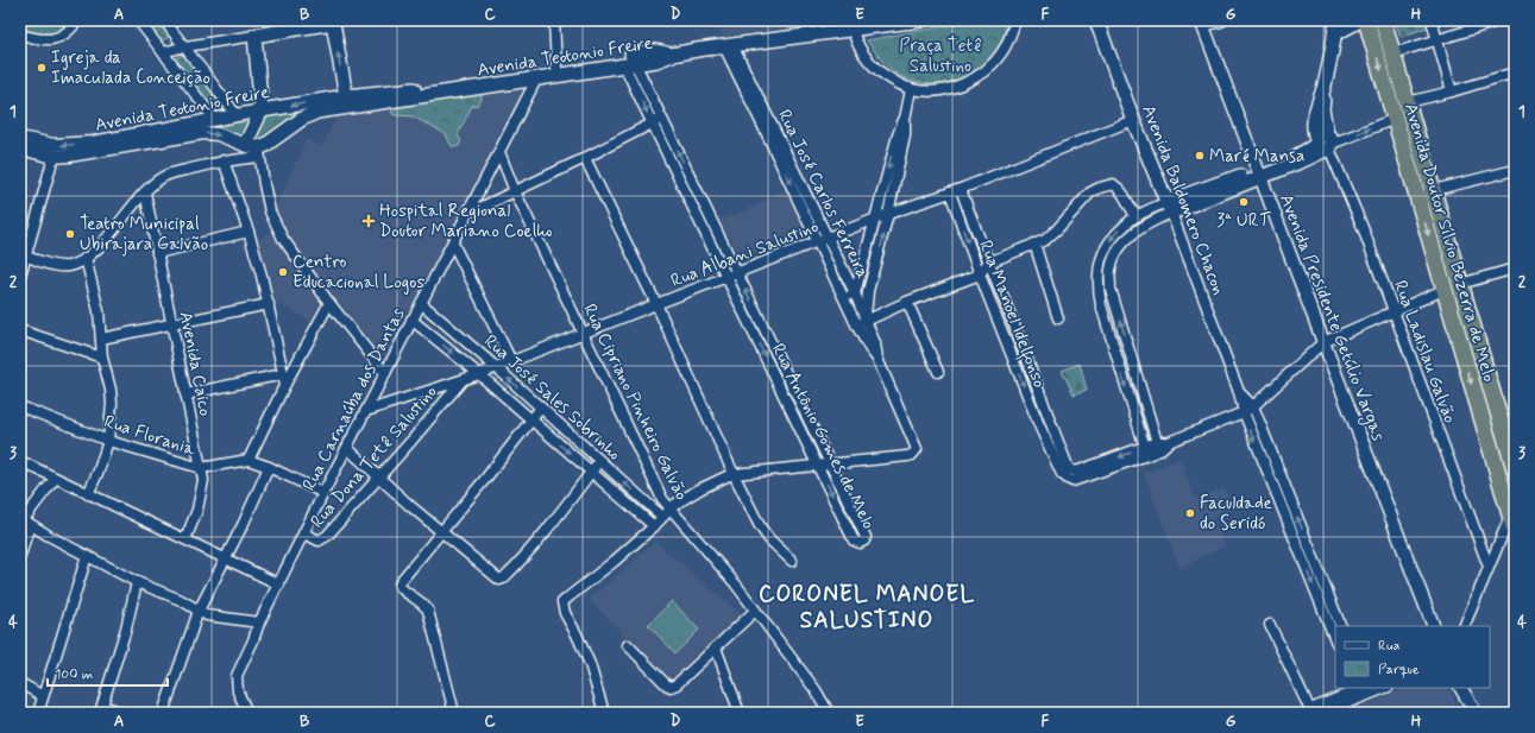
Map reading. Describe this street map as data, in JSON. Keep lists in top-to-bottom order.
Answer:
{
  "streets": {
    "highway": ["Avenida Doutor Sílvio Bezerra de Melo"],
    "main road": ["Avenida Teotonio Freire", "Avenida Baldomero Chacon"],
    "street": [
      "Rua José Carlos Ferreira",
      "Rua Albani Salustino",
      "Rua Manoel Idelfonso",
      "Avenida Presidente Getúlio Vargas",
      "Rua Ladislau Galvão",
      "Avenida Caico",
      "Rua José Sales Sobrinho",
      "Rua Carnaúba dos Dantas",
      "Rua Cipriano Pinheiro Galvão",
      "Rua Florania",
      "Rua Antônio Gomes de Melo",
      "Rua Dona Tetê Salustino"
    ]
  },
  "crossings": [
    ["Avenida Teotonio Freire", "Rua Carnaúba dos Dantas"],
    ["Avenida Teotonio Freire", "Rua Antônio Gomes de Melo"],
    ["Rua José Carlos Ferreira", "Rua Albani Salustino"],
    ["Rua José Carlos Ferreira", "Rua Antônio Gomes de Melo"],
    ["Avenida Baldomero Chacon", "Rua Albani Salustino"],
    ["Rua Albani Salustino", "Rua Manoel Idelfonso"],
    ["Rua Albani Salustino", "Rua José Sales Sobrinho"],
    ["Rua Albani Salustino", "Rua Carnaúba dos Dantas"],
    ["Rua Albani Salustino", "Rua Cipriano Pinheiro Galvão"],
    ["Rua Albani Salustino", "Rua Antônio Gomes de Melo"],
    ["Rua Albani Salustino", "Rua Dona Tetê Salustino"],
    ["Avenida Caico", "Rua Florania"],
    ["Rua José Sales Sobrinho", "Rua Carnaúba dos Dantas"],
    ["Rua Carnaúba dos Dantas", "Rua Cipriano Pinheiro Galvão"],
    ["Rua Carnaúba dos Dantas", "Rua Florania"],
    ["Rua Carnaúba dos Dantas", "Rua Dona Tetê Salustino"]
  ],
  "districts": ["CORONEL MANOEL SALUSTINO"],
  "parks": ["Praça Tetê Salustino"],
  "places": {
    "other": [
      "Igreja da Imaculada Conceição",
      "Maré Mansa",
      "3ª URT",
      "Teatro Municipal Ubirajara Galvão",
      "Centro Educacional Logos",
      "Faculdade do Seridó"
    ],
    "health": ["Hospital Regional Doutor Mariano Coelho"]
  },
  "legend": ["Rua", "Parque"],
  "scale_bar": "100 m",
  "grid": {
    "columns": [
      "A",
      "B",
      "C",
      "D",
      "E",
      "F",
      "G",
      "H"
    ],
    "rows": [
      "1",
      "2",
      "3",
      "4"
    ]
  }
}
